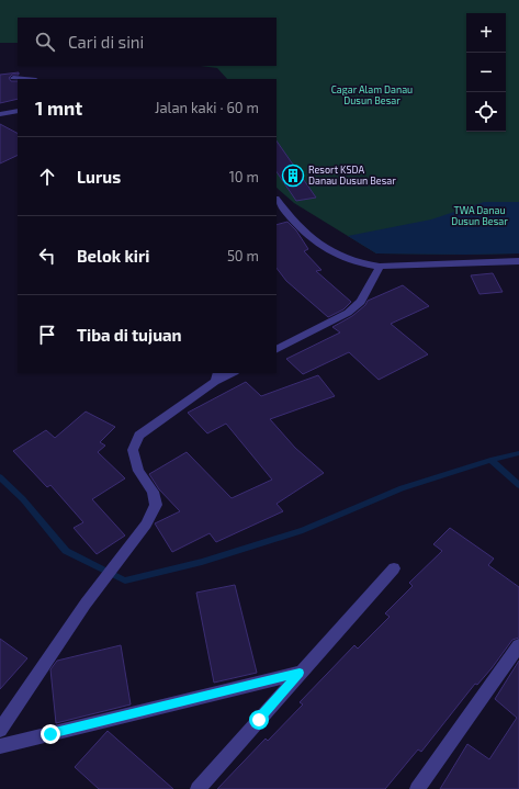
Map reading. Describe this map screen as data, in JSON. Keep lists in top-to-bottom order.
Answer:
{
  "parks": ["Cagar Alam Danau Dusun Besar", "TWA Danau Dusun Besar"],
  "places": {
    "building": ["Resort KSDA Danau Dusun Besar"]
  },
  "page": {
    "map_buttons": ["+", "−"],
    "search": "Cari di sini",
    "heading": ["1 mnt", "Jalan kaki · 60 m"],
    "list": [
      ["Lurus", "10 m"],
      ["Belok kiri", "50 m"],
      "Tiba di tujuan"
    ]
  }
}
